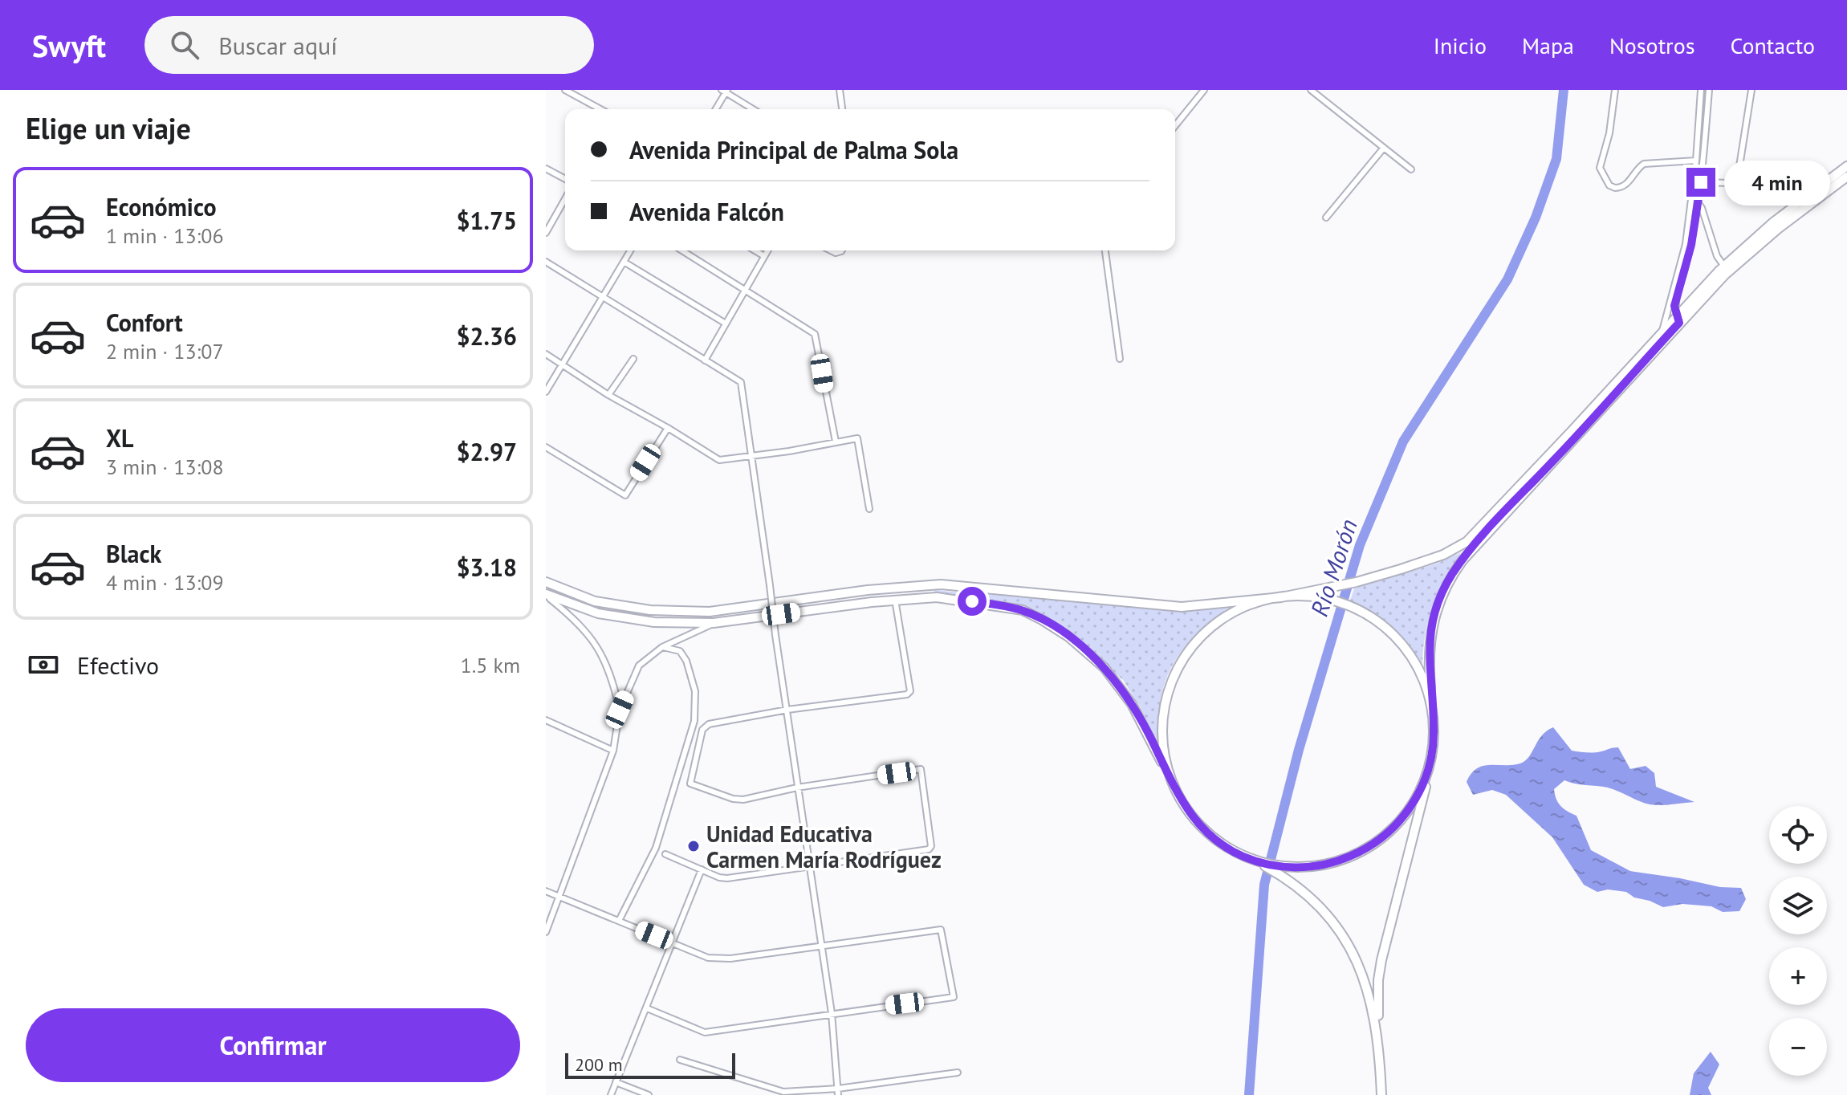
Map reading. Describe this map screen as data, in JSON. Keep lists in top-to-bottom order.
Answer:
{
  "water": ["Río Morón"],
  "places": ["Unidad Educativa Carmen María Rodríguez"],
  "scale_bar": "200 m",
  "page": {
    "header": "Swyft",
    "search": "Buscar aquí",
    "nav": [
      "Inicio",
      "Mapa",
      "Nosotros",
      "Contacto"
    ],
    "heading": "Elige un viaje",
    "banner": ["Avenida Principal de Palma Sola", "Avenida Falcón"],
    "bubble": "4 min",
    "list": [
      {
        "name": "Económico",
        "note": "1 min · 13:06",
        "value": "$1.75"
      },
      {
        "name": "Confort",
        "note": "2 min · 13:07",
        "value": "$2.36"
      },
      {
        "name": "XL",
        "note": "3 min · 13:08",
        "value": "$2.97"
      },
      {
        "name": "Black",
        "note": "4 min · 13:09",
        "value": "$3.18"
      }
    ],
    "pay": ["Efectivo", "1.5 km"],
    "map_buttons": ["+", "−"],
    "buttons": "Confirmar",
    "scale": "200 m"
  }
}
